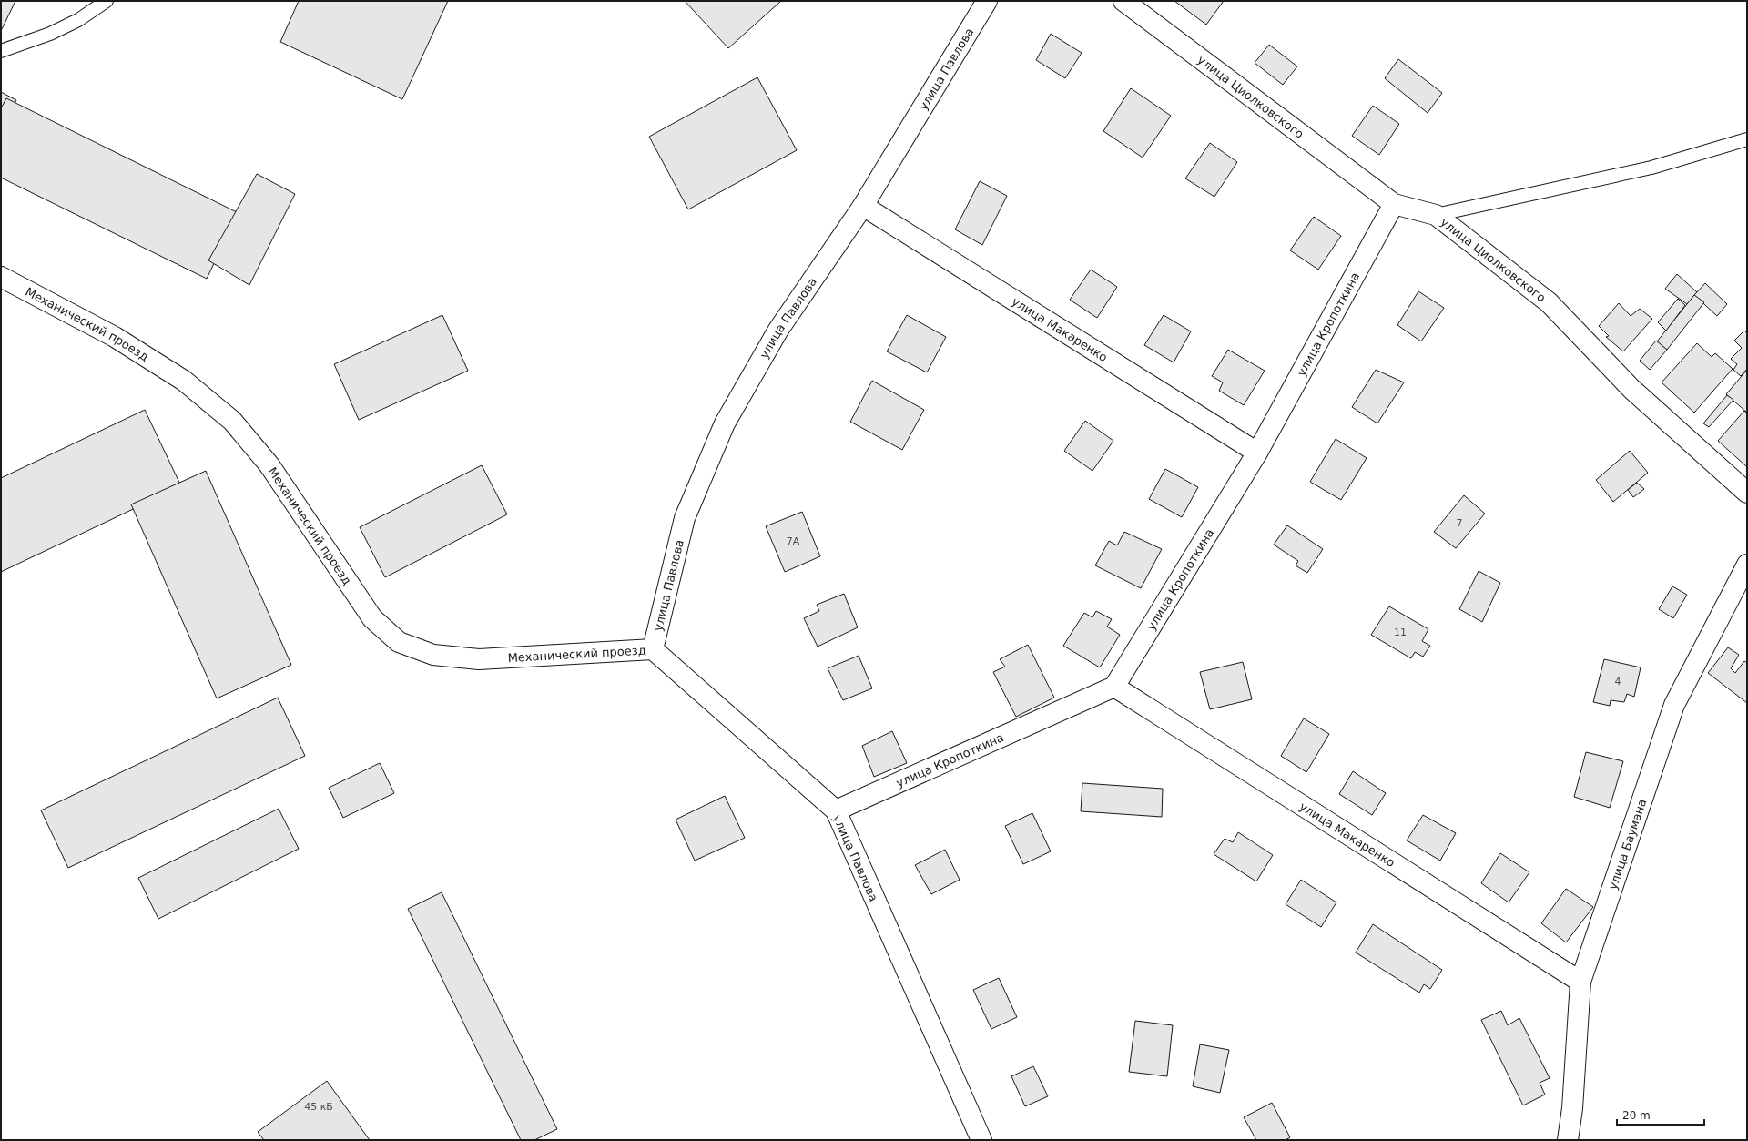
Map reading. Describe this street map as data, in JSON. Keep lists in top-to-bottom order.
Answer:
{
  "streets": {
    "street": [
      "улица Павлова",
      "улица Циолковского",
      "улица Кропоткина",
      "Механический проезд",
      "улица Макаренко",
      "улица Баумана"
    ]
  },
  "crossings": [
    ["улица Павлова", "улица Кропоткина"],
    ["улица Павлова", "Механический проезд"],
    ["улица Павлова", "улица Макаренко"],
    ["улица Циолковского", "улица Кропоткина"],
    ["улица Кропоткина", "улица Макаренко"],
    ["улица Макаренко", "улица Баумана"]
  ],
  "house_numbers": [
    "7",
    "7А",
    "11",
    "4",
    "45 кБ"
  ],
  "scale_bar": "20 m"
}
